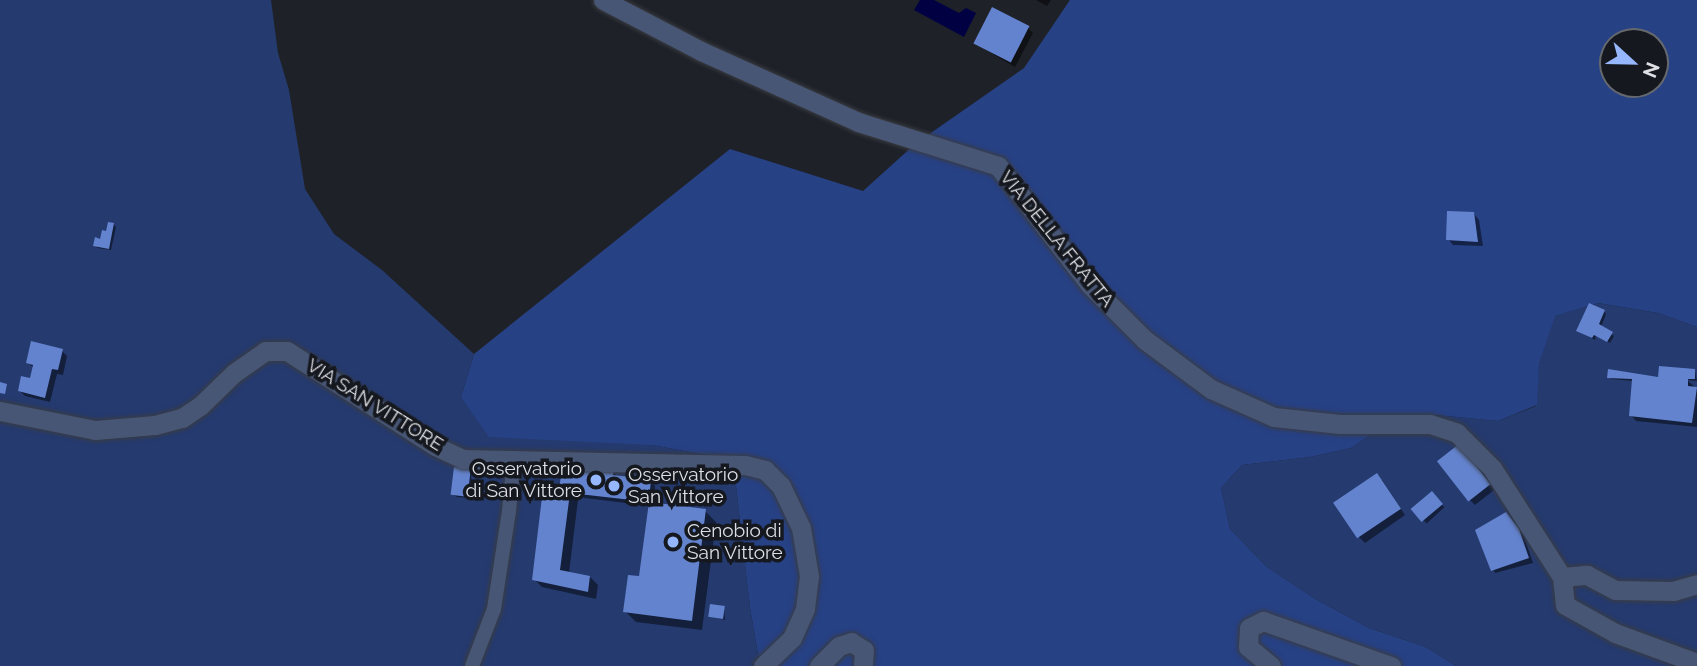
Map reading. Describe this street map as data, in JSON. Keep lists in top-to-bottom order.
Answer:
{
  "streets": {
    "street": ["VIA DELLA FRATTA", "VIA SAN VITTORE"]
  },
  "places": ["Osservatorio di San Vittore", "Osservatorio San Vittore", "Cenobio di San Vittore"],
  "north": "right"
}
